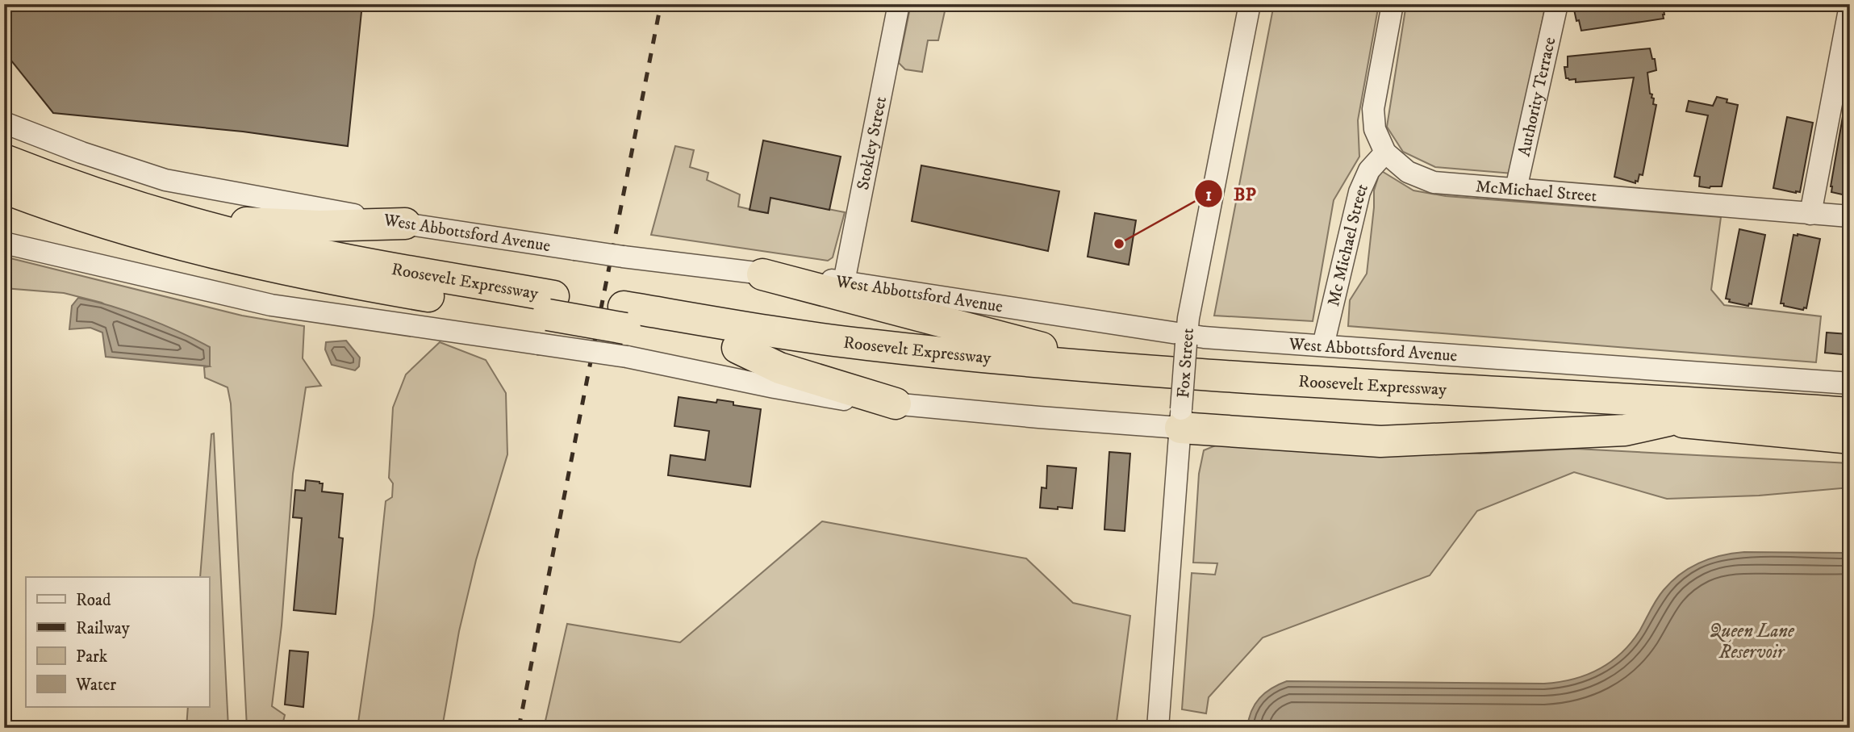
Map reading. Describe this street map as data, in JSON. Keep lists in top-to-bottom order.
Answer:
{
  "streets": {
    "highway": ["Roosevelt Expressway"],
    "street": [
      "Authority Terrace",
      "Stokley Street",
      "McMichael Street",
      "West Abbottsford Avenue",
      "Mc Michael Street",
      "Fox Street"
    ]
  },
  "crossings": [
    ["Authority Terrace", "McMichael Street"],
    ["Stokley Street", "West Abbottsford Avenue"],
    ["McMichael Street", "Mc Michael Street"],
    ["West Abbottsford Avenue", "Mc Michael Street"],
    ["West Abbottsford Avenue", "Fox Street"]
  ],
  "water": ["Queen Lane Reservoir"],
  "places": ["BP"],
  "legend": [
    "Road",
    "Railway",
    "Park",
    "Water"
  ]
}
